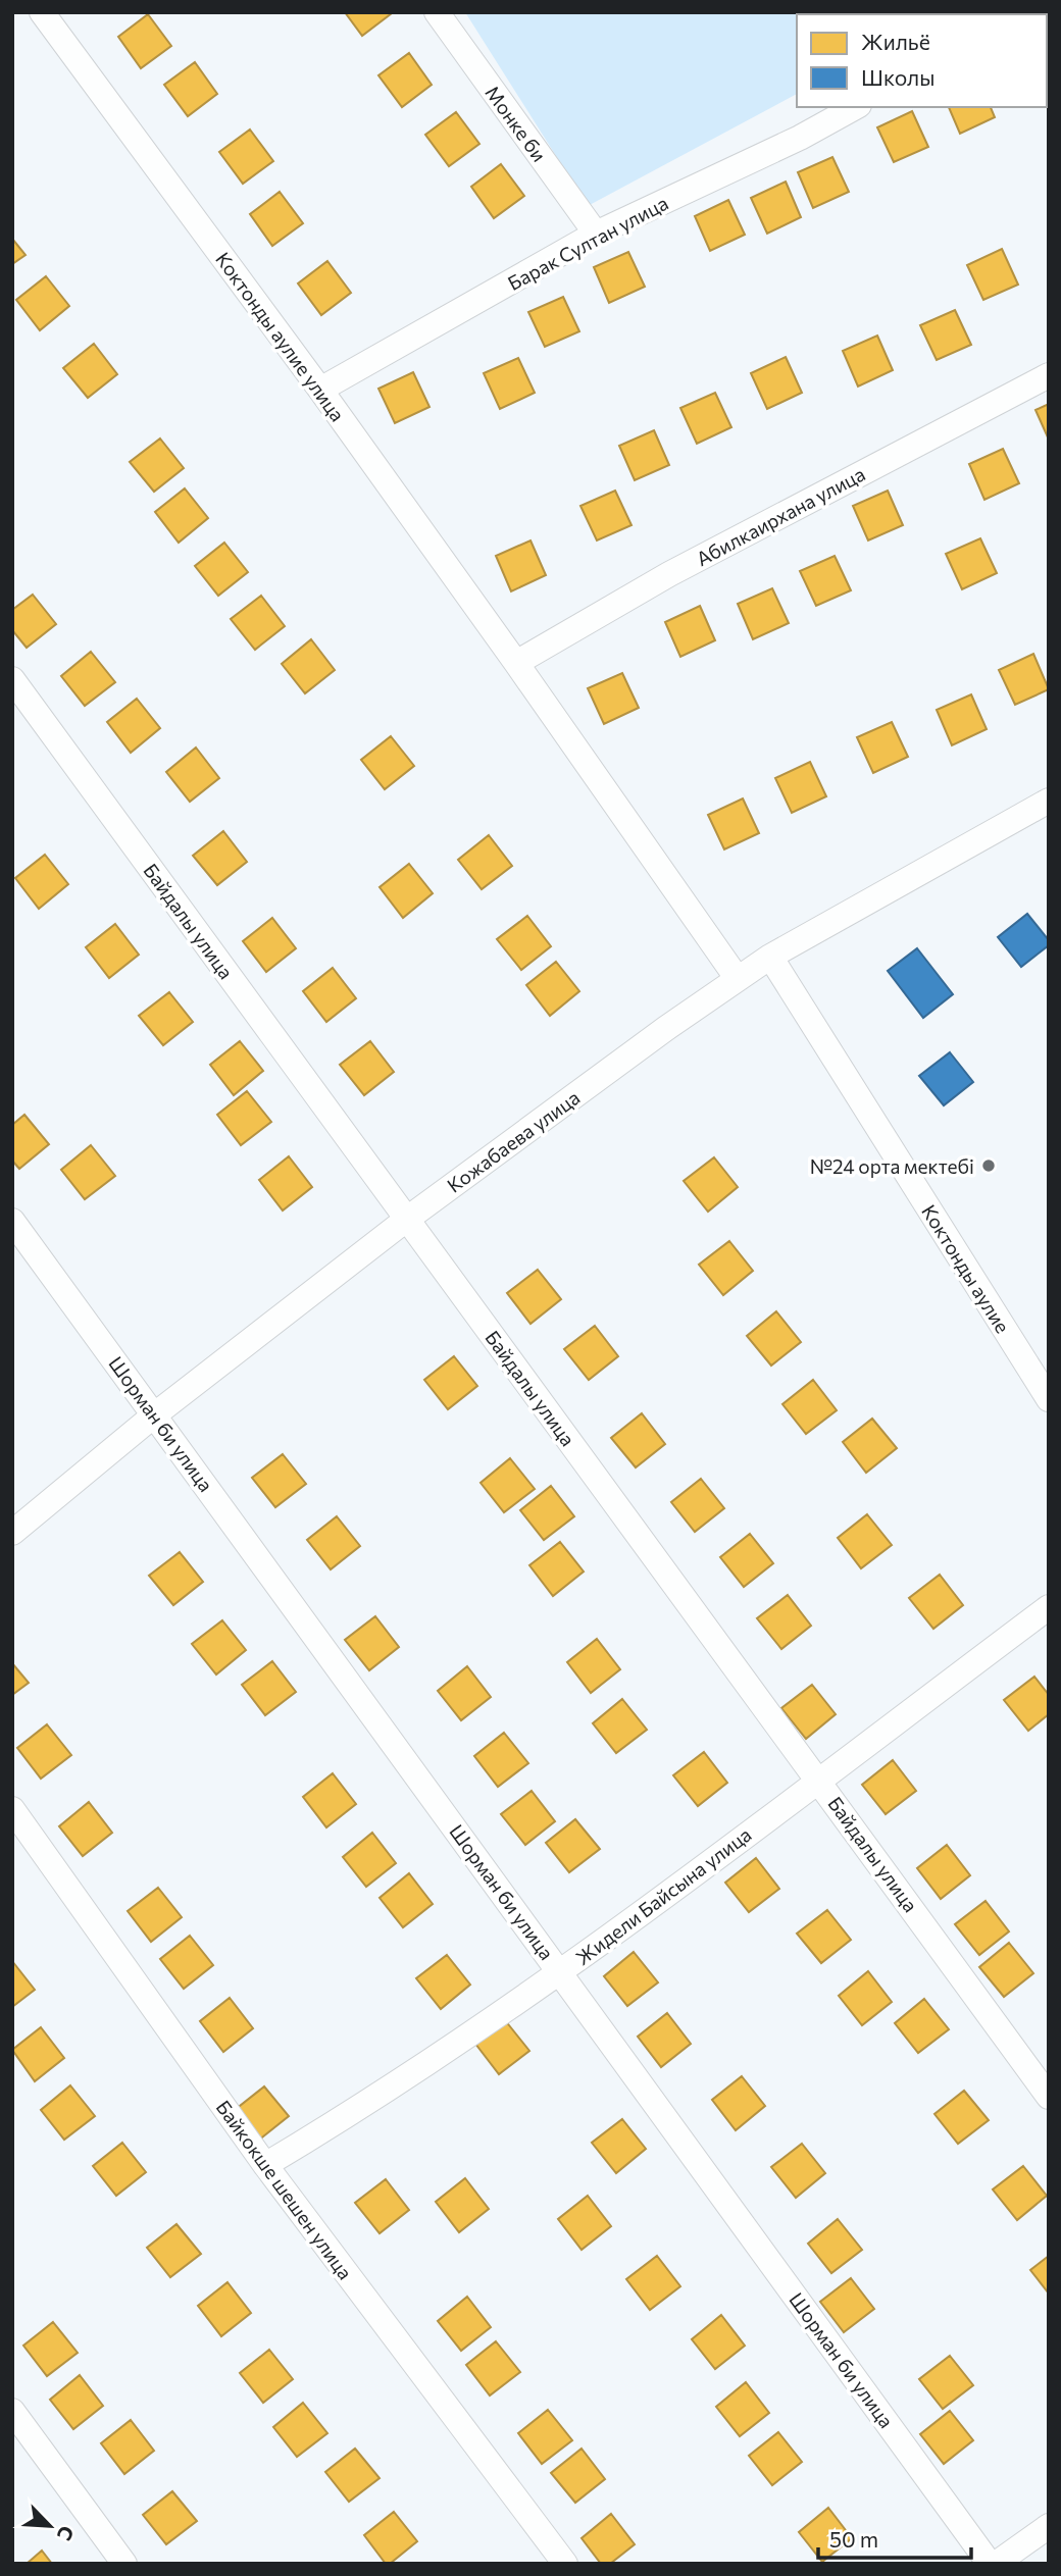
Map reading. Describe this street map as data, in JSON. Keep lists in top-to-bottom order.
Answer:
{
  "streets": {
    "street": [
      "Монке би",
      "Барак Султан улица",
      "Коктонды аулие улица",
      "Абилкаирхана улица",
      "Байдалы улица",
      "Кожабаева улица",
      "Коктонды аулие",
      "Шорман би улица",
      "Жидели Байсына улица",
      "Байкокше шешен улица"
    ]
  },
  "crossings": [
    ["Монке би", "Барак Султан улица"],
    ["Барак Султан улица", "Коктонды аулие улица"],
    ["Коктонды аулие улица", "Абилкаирхана улица"],
    ["Коктонды аулие улица", "Кожабаева улица"],
    ["Байдалы улица", "Кожабаева улица"],
    ["Байдалы улица", "Жидели Байсына улица"],
    ["Кожабаева улица", "Коктонды аулие"],
    ["Кожабаева улица", "Шорман би улица"],
    ["Шорман би улица", "Жидели Байсына улица"],
    ["Жидели Байсына улица", "Байкокше шешен улица"]
  ],
  "places": ["№24 орта мектебі"],
  "legend": ["Жильё", "Школы"],
  "scale_bar": "50 m",
  "north": "bottom right"
}
